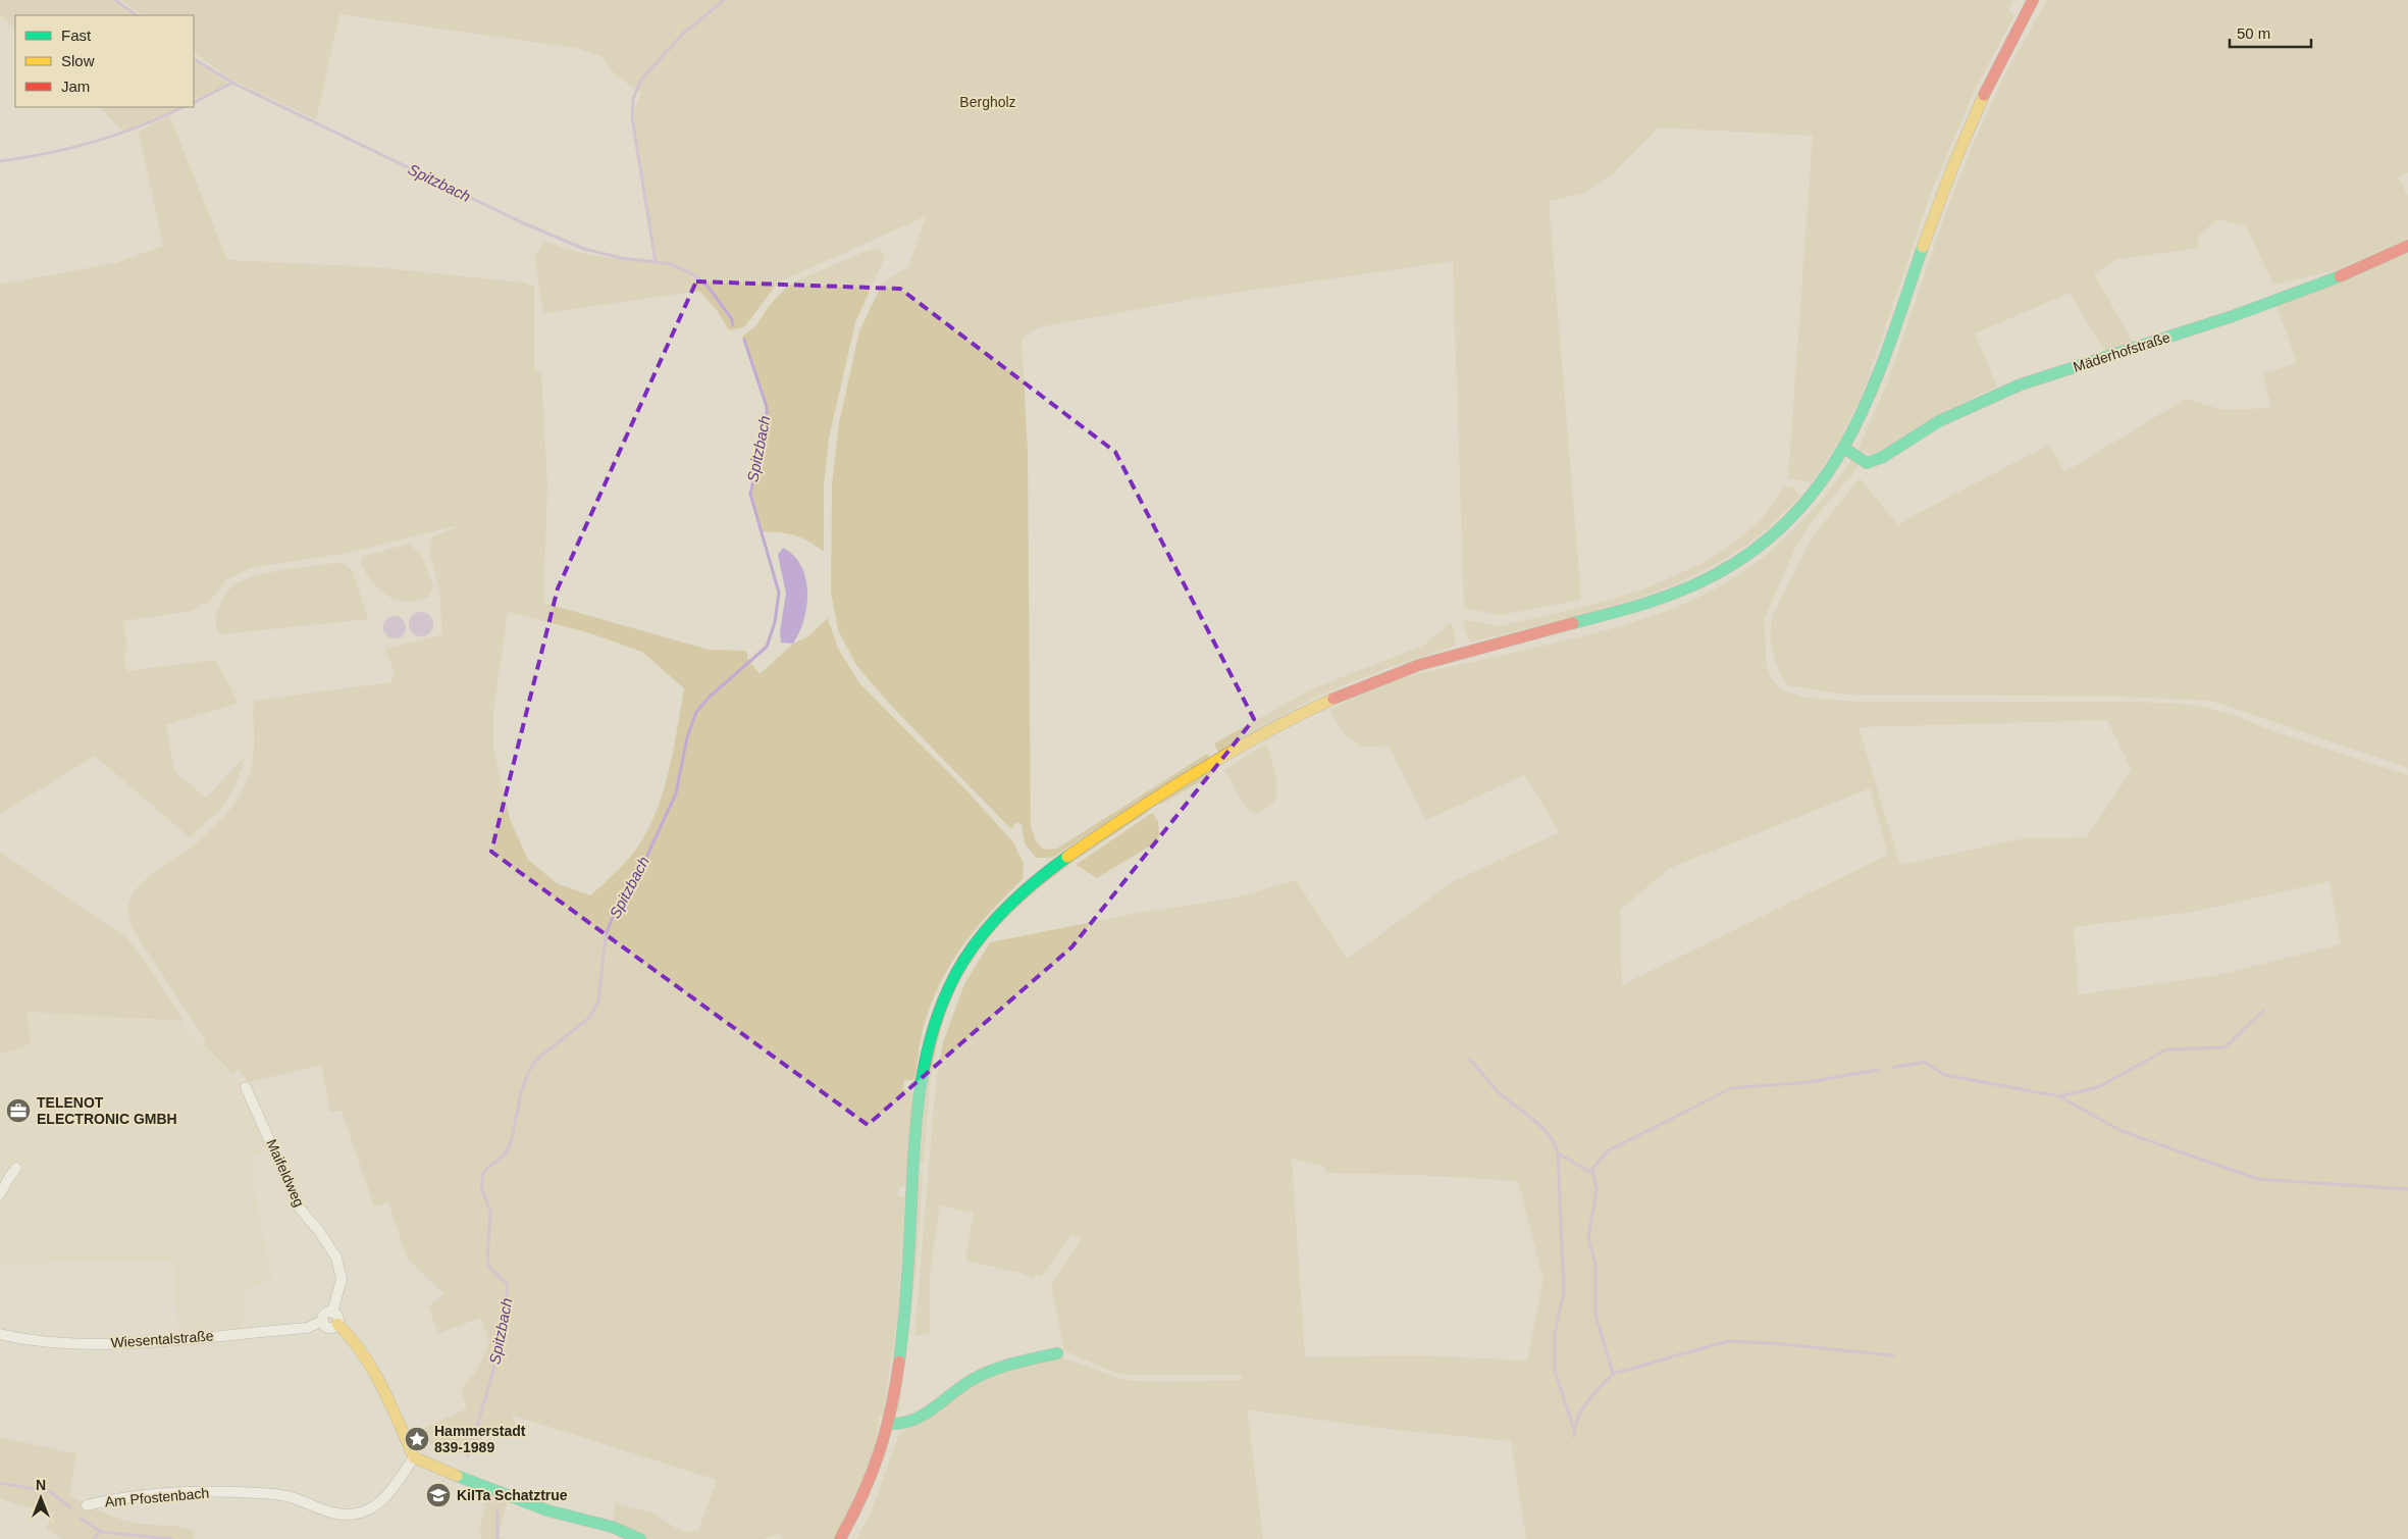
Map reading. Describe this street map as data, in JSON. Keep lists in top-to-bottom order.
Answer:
{
  "streets": {
    "street": [
      "Mäderhofstraße",
      "Maifeldweg",
      "Wiesentalstraße",
      "Am Pfostenbach"
    ]
  },
  "crossings": [
    ["Maifeldweg", "Wiesentalstraße"]
  ],
  "water": ["Spitzbach"],
  "parks": ["Bergholz"],
  "places": {
    "office": ["TELENOT ELECTRONIC GMBH"],
    "place": ["Hammerstadt 839-1989"],
    "school or university": ["KiITa Schatztrue"]
  },
  "legend": ["Fast", "Slow", "Jam"],
  "scale_bar": "50 m",
  "north": "top"
}
